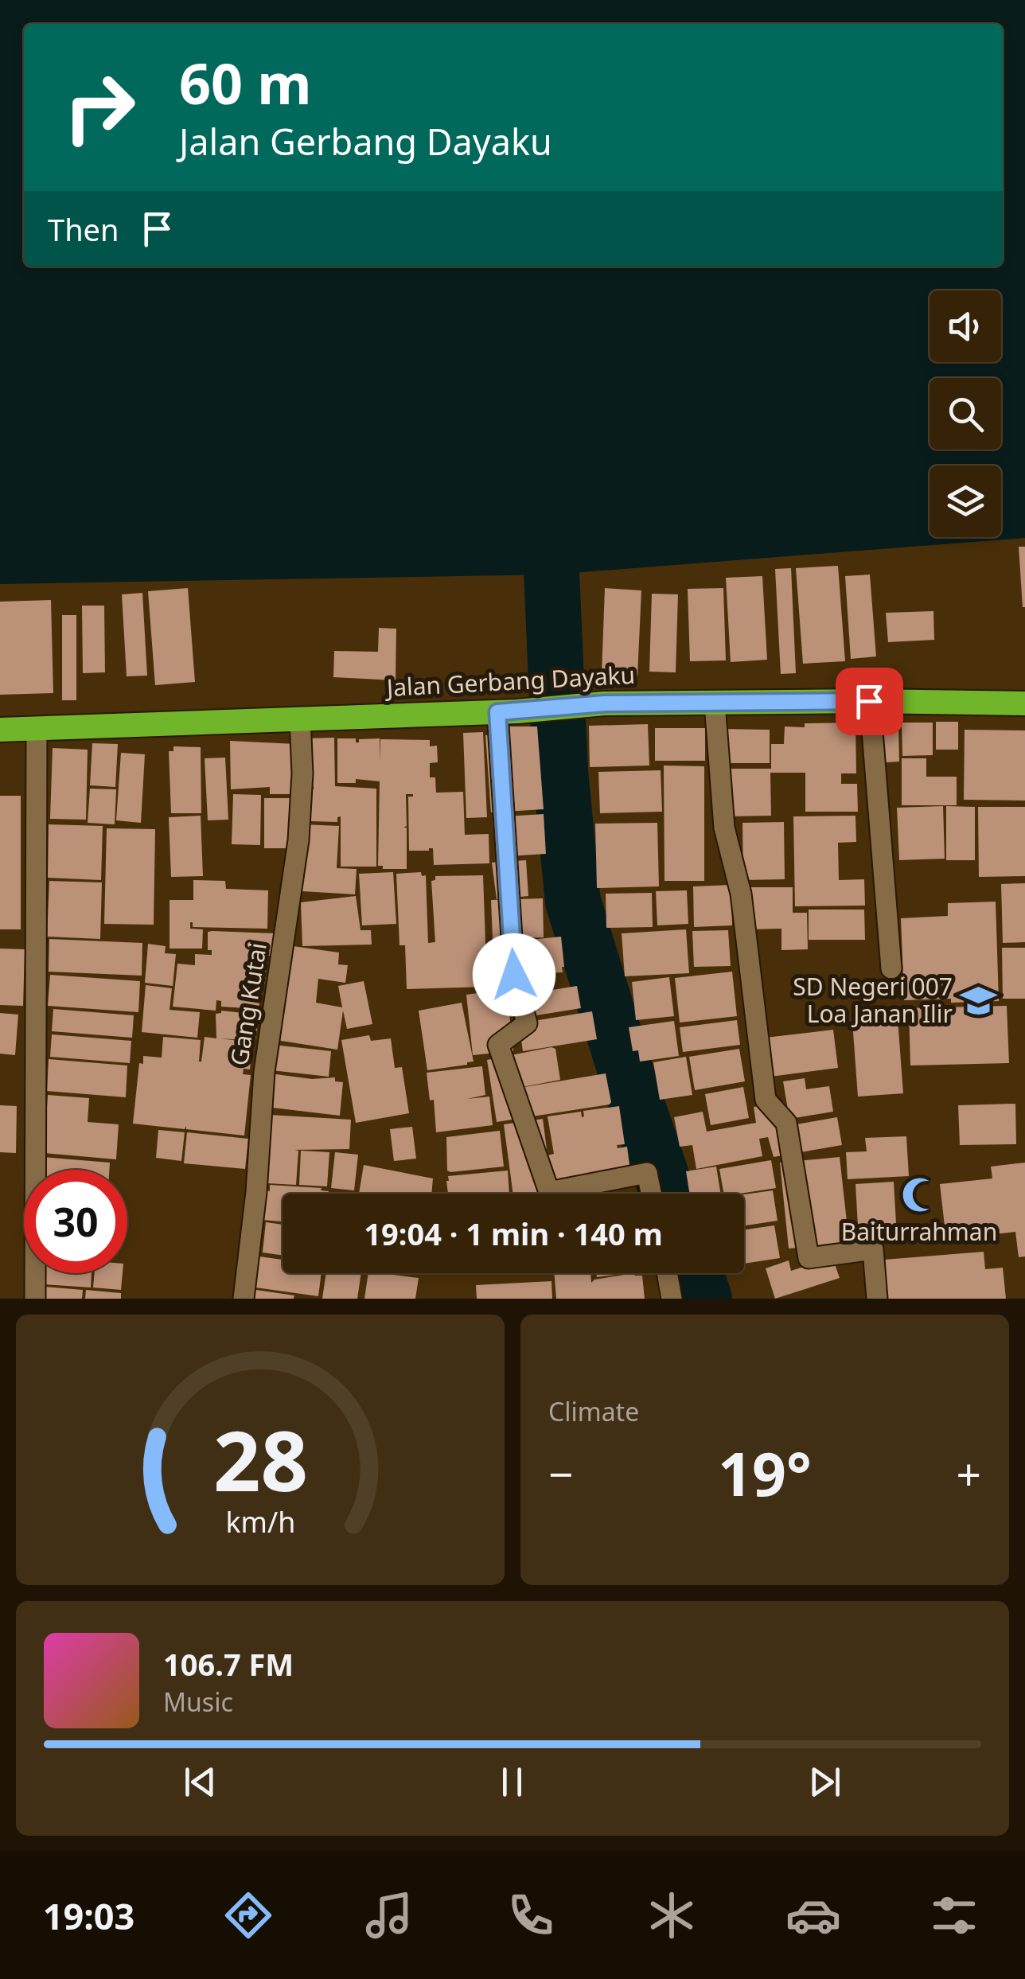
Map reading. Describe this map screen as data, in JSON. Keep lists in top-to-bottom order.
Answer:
{
  "streets": {
    "highway": ["Jalan Gerbang Dayaku"],
    "street": ["Gang Kutai"]
  },
  "crossings": [
    ["Jalan Gerbang Dayaku", "Gang Kutai"]
  ],
  "places": {
    "school or university": ["SD Negeri 007 Loa Janan Ilir"],
    "mosque": ["Baiturrahman"]
  },
  "page": {
    "turn": ["60 m", "Jalan Gerbang Dayaku"],
    "then": "Then",
    "limit": "30",
    "trip": "19:04 · 1 min · 140 m",
    "tile": "Climate",
    "heat": ["−", "19°", "+"],
    "song": ["106.7 FM", "Music"],
    "tabs": "19:03",
    "gauge": ["28", "km/h"]
  }
}
